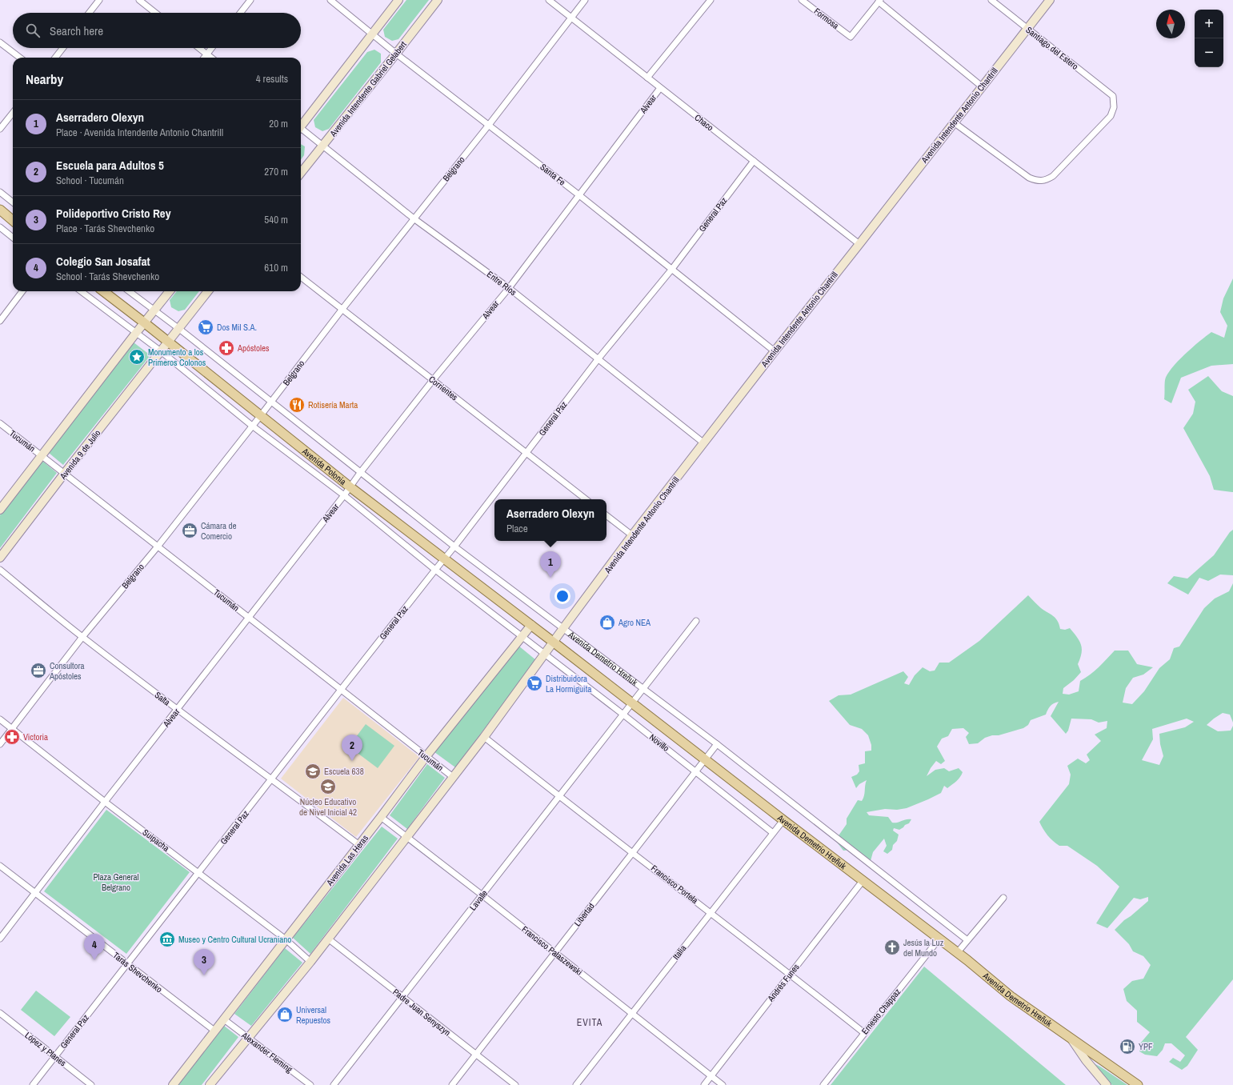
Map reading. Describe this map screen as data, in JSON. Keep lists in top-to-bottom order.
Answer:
{
  "streets": {
    "main road": [
      "Avenida Intendente Gabriel Gelabert",
      "Avenida Intendente Antonio Chantrill",
      "Avenida 9 de Julio",
      "Avenida Polonia",
      "Avenida Demetrio Hreñuk",
      "Avenida Las Heras"
    ],
    "street": [
      "Formosa",
      "Santiago del Estero",
      "Alvear",
      "Chaco",
      "Belgrano",
      "Santa Fe",
      "General Paz",
      "Entre Ríos",
      "Corrientes",
      "Tucumán",
      "Salta",
      "Novillo",
      "Suipacha",
      "Francisco Portela",
      "Lavalle",
      "Libertad",
      "Francisco Palaszewski",
      "Italia",
      "Tarás Shevchenko",
      "Andrés Funes",
      "Ernesto Chappaz",
      "Padre Juan Senyszyn",
      "López y Planes",
      "Alexander Fleming"
    ]
  },
  "crossings": [
    ["Santiago del Estero", "Avenida Intendente Antonio Chantrill"],
    ["Avenida Intendente Gabriel Gelabert", "Santa Fe"],
    ["Avenida Intendente Gabriel Gelabert", "Entre Ríos"],
    ["Alvear", "Chaco"],
    ["Alvear", "Santa Fe"],
    ["Alvear", "Entre Ríos"],
    ["Alvear", "Corrientes"],
    ["Alvear", "Tucumán"],
    ["Alvear", "Avenida Polonia"],
    ["Alvear", "Avenida Demetrio Hreñuk"],
    ["Alvear", "Salta"],
    ["Alvear", "Suipacha"],
    ["Alvear", "Tarás Shevchenko"],
    ["Avenida Intendente Antonio Chantrill", "Chaco"],
    ["Avenida Intendente Antonio Chantrill", "Santa Fe"],
    ["Avenida Intendente Antonio Chantrill", "Entre Ríos"],
    ["Avenida Intendente Antonio Chantrill", "Avenida Polonia"],
    ["Avenida Intendente Antonio Chantrill", "Avenida Demetrio Hreñuk"],
    ["Avenida Intendente Antonio Chantrill", "Novillo"],
    ["Chaco", "Belgrano"],
    ["Chaco", "General Paz"],
    ["Belgrano", "Santa Fe"],
    ["Belgrano", "Entre Ríos"],
    ["Belgrano", "Corrientes"],
    ["Belgrano", "Tucumán"],
    ["Belgrano", "Avenida Polonia"],
    ["Belgrano", "Avenida Demetrio Hreñuk"],
    ["Belgrano", "Salta"],
    ["Belgrano", "Suipacha"],
    ["Santa Fe", "General Paz"],
    ["General Paz", "Entre Ríos"],
    ["General Paz", "Corrientes"],
    ["General Paz", "Tucumán"],
    ["General Paz", "Avenida Polonia"],
    ["General Paz", "Avenida Demetrio Hreñuk"],
    ["General Paz", "Salta"],
    ["General Paz", "Suipacha"],
    ["General Paz", "Tarás Shevchenko"],
    ["General Paz", "López y Planes"],
    ["Tucumán", "Avenida 9 de Julio"],
    ["Tucumán", "Avenida Las Heras"],
    ["Avenida 9 de Julio", "Avenida Polonia"],
    ["Avenida Polonia", "Avenida Demetrio Hreñuk"],
    ["Avenida Polonia", "Novillo"],
    ["Avenida Polonia", "Avenida Las Heras"],
    ["Avenida Demetrio Hreñuk", "Lavalle"],
    ["Avenida Demetrio Hreñuk", "Libertad"],
    ["Avenida Demetrio Hreñuk", "Italia"],
    ["Avenida Demetrio Hreñuk", "Andrés Funes"],
    ["Avenida Demetrio Hreñuk", "Ernesto Chappaz"],
    ["Salta", "Avenida Las Heras"],
    ["Novillo", "Lavalle"],
    ["Novillo", "Libertad"],
    ["Novillo", "Italia"],
    ["Suipacha", "Avenida Las Heras"],
    ["Avenida Las Heras", "Francisco Palaszewski"],
    ["Avenida Las Heras", "Tarás Shevchenko"],
    ["Avenida Las Heras", "Alexander Fleming"],
    ["Francisco Portela", "Lavalle"],
    ["Francisco Portela", "Libertad"],
    ["Francisco Portela", "Italia"],
    ["Francisco Portela", "Andrés Funes"],
    ["Francisco Portela", "Ernesto Chappaz"],
    ["Lavalle", "Francisco Palaszewski"],
    ["Lavalle", "Padre Juan Senyszyn"],
    ["Libertad", "Francisco Palaszewski"],
    ["Libertad", "Padre Juan Senyszyn"],
    ["Francisco Palaszewski", "Italia"],
    ["Francisco Palaszewski", "Andrés Funes"]
  ],
  "districts": ["EVITA"],
  "parks": ["Plaza General Belgrano"],
  "places": {
    "supermarket": ["Dos Mil S.A.", "Distribuidora La Hormiguita"],
    "pharmacy": ["Apóstoles", "Victoria"],
    "place": ["Monumento a los Primeros Colonos"],
    "restaurant": ["Rotisería Marta"],
    "office": ["Cámara de Comercio", "Consultora Apóstoles"],
    "shop": ["Agro NEA", "Universal Repuestos"],
    "school or university": ["Escuela 638", "Núcleo Educativo de Nivel Inicial 42"],
    "museum": ["Museo y Centro Cultural Ucraniano"],
    "church": ["Jesús la Luz del Mundo"],
    "fuel station": ["YPF"]
  },
  "north": "top",
  "page": {
    "map_buttons": ["+", "−"],
    "search": "Search here",
    "heading": ["Nearby", "4 results"],
    "list": [
      {
        "mark": "1",
        "name": "Aserradero Olexyn",
        "note": "Place · Avenida Intendente Antonio Chantrill",
        "value": "20 m"
      },
      {
        "mark": "2",
        "name": "Escuela para Adultos 5",
        "note": "School · Tucumán",
        "value": "270 m"
      },
      {
        "mark": "3",
        "name": "Polideportivo Cristo Rey",
        "note": "Place · Tarás Shevchenko",
        "value": "540 m"
      },
      {
        "mark": "4",
        "name": "Colegio San Josafat",
        "note": "School · Tarás Shevchenko",
        "value": "610 m"
      }
    ],
    "popup": ["Aserradero Olexyn", "Place"],
    "pins": [
      "1",
      "2",
      "4",
      "3"
    ]
  }
}
